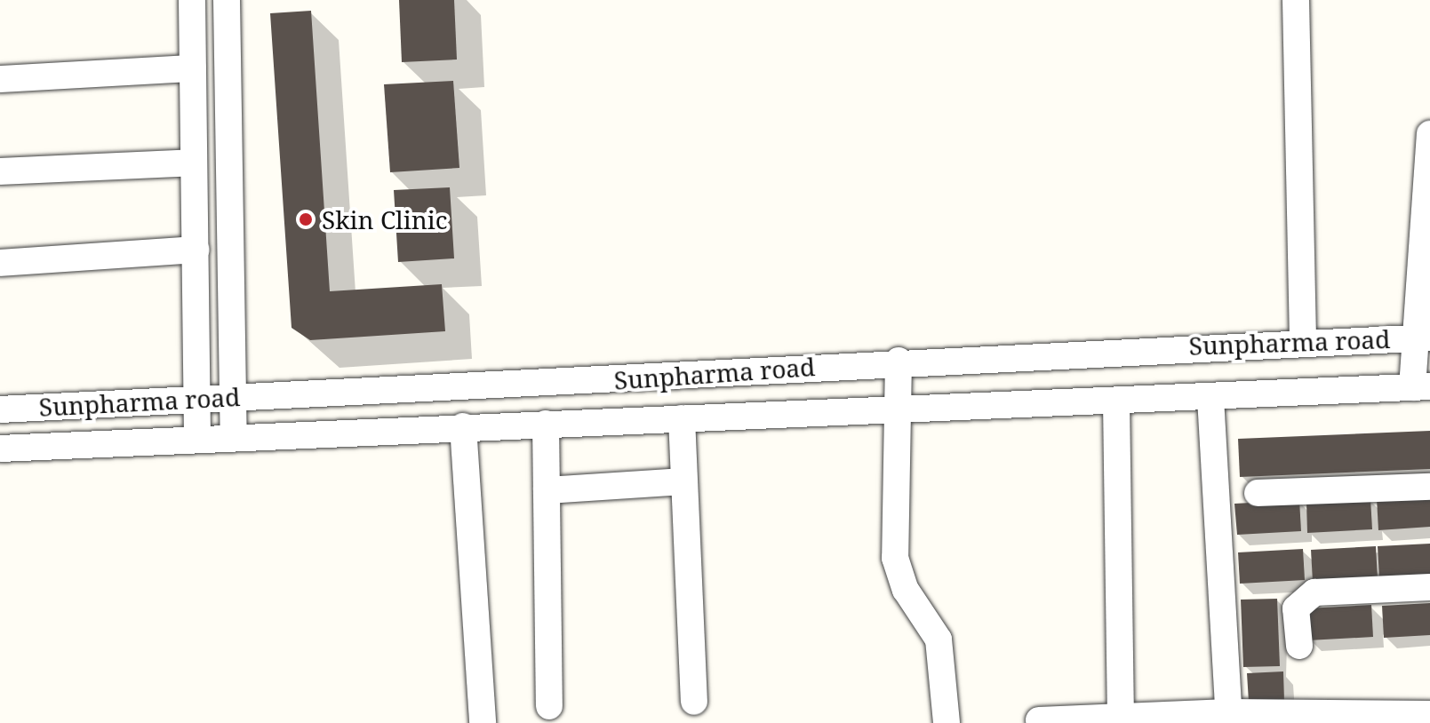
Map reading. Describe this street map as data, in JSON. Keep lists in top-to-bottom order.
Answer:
{
  "streets": {
    "street": ["Sunpharma road"]
  },
  "places": ["Skin Clinic"]
}
